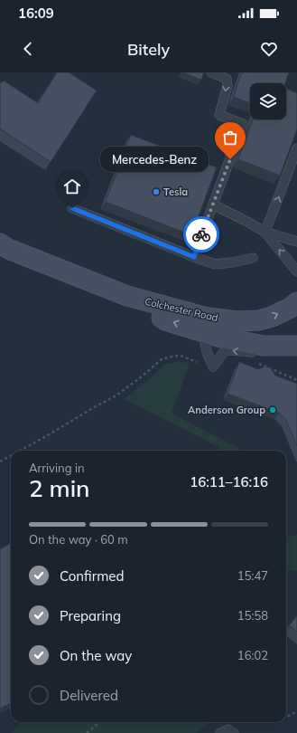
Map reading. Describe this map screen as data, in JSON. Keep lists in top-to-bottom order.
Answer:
{
  "streets": {
    "main road": ["Colchester Road"]
  },
  "places": ["Mercedes-Benz", "Tesla", "Anderson Group"],
  "page": {
    "status": "16:09",
    "header": "Bitely",
    "bubble": "Mercedes-Benz",
    "heading": ["2 min", "Arriving in", "16:11–16:16"],
    "bar": "On the way · 60 m",
    "list": [
      ["Confirmed", "15:47"],
      ["Preparing", "15:58"],
      ["On the way", "16:02"],
      "Delivered"
    ]
  }
}
